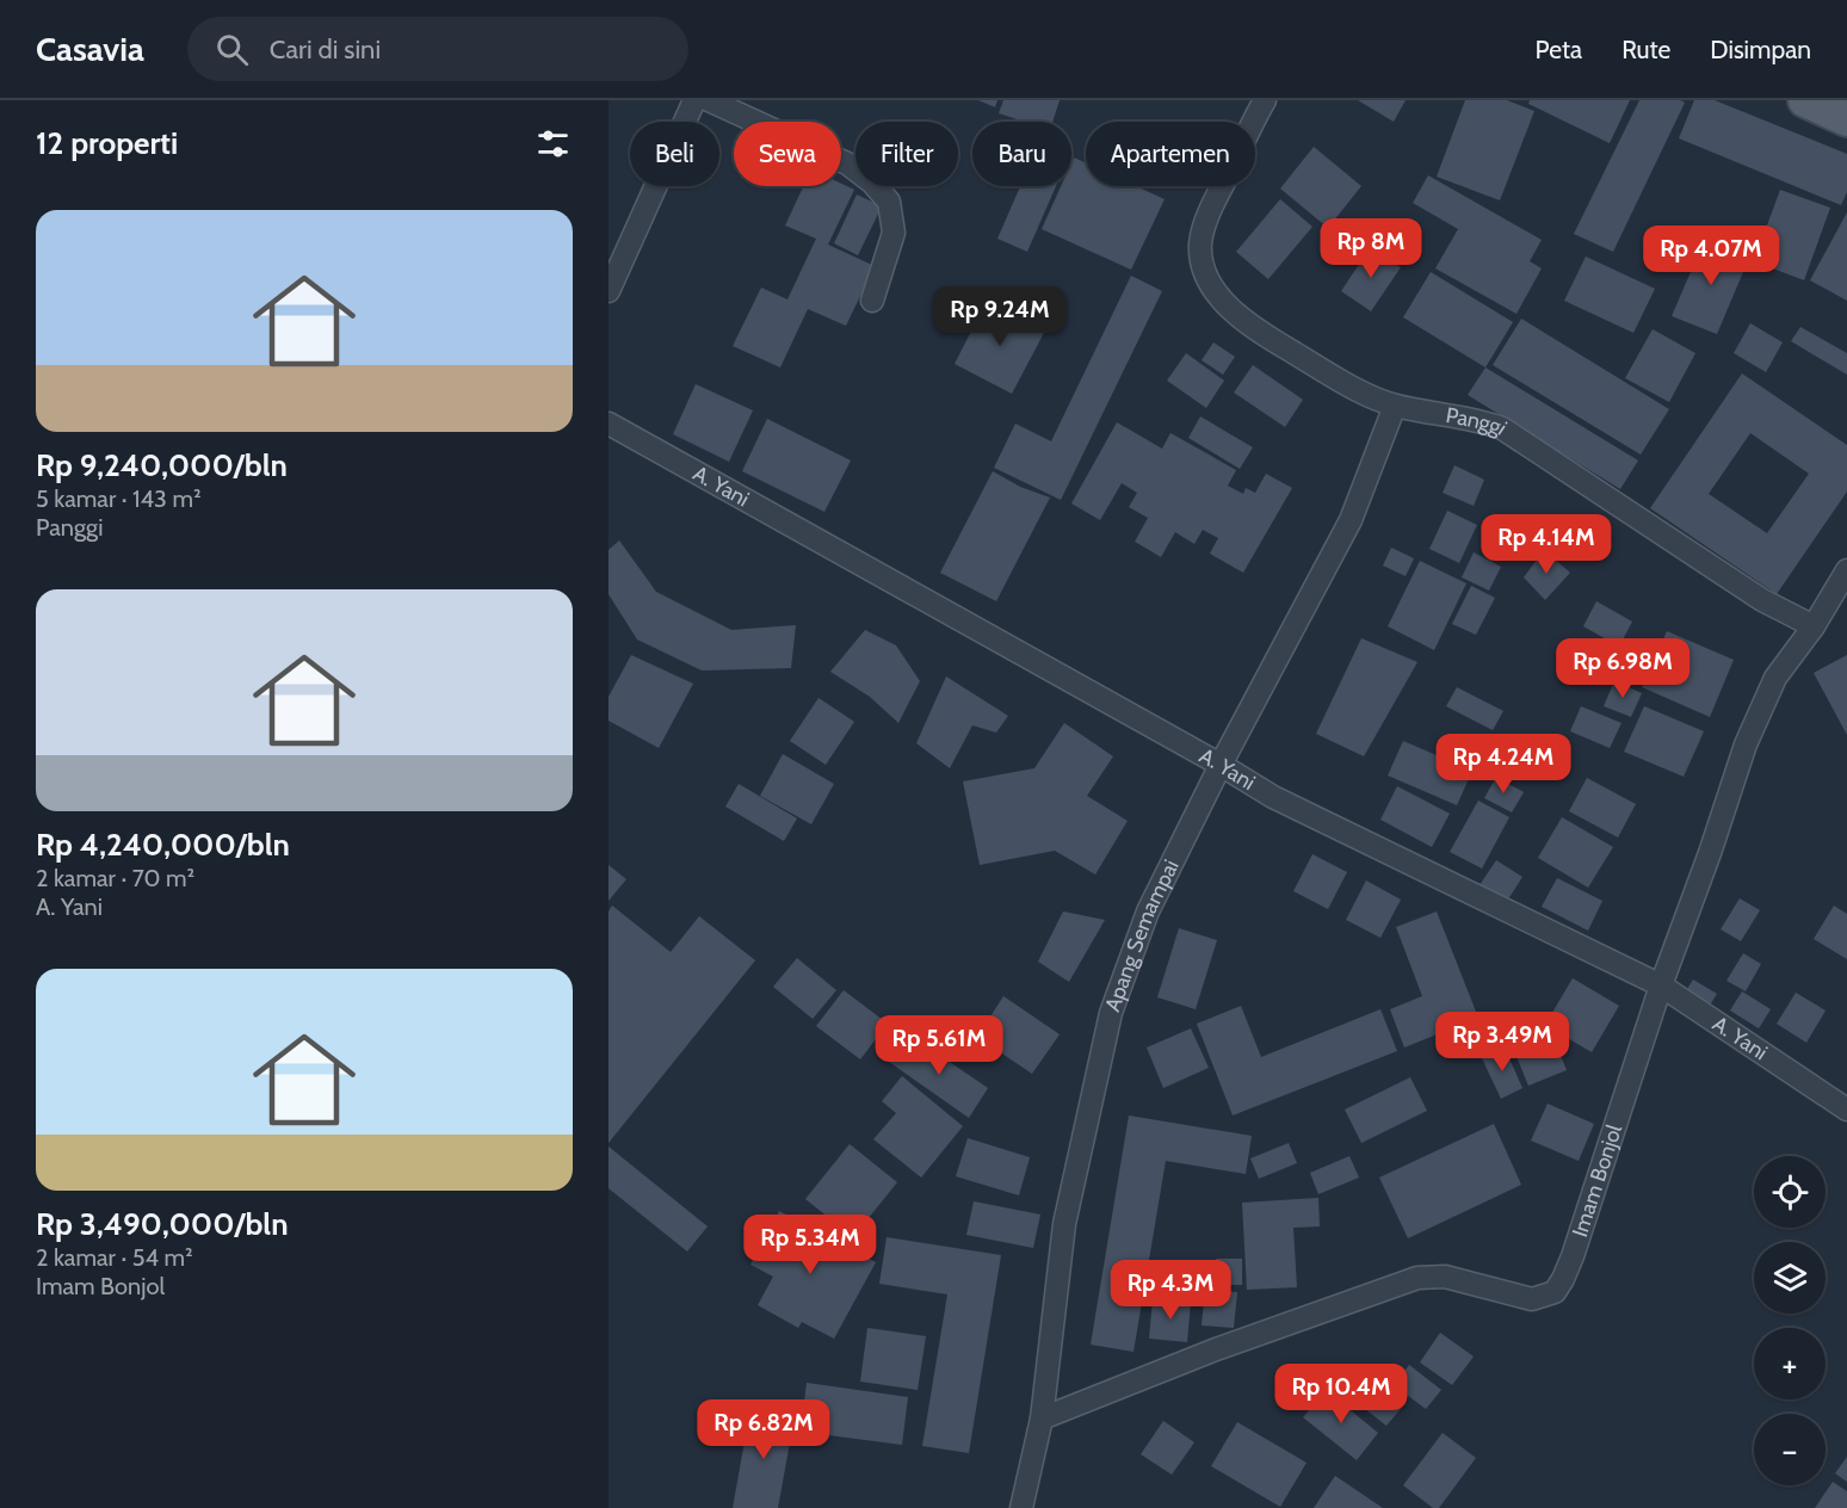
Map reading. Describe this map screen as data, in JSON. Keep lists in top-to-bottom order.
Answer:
{
  "streets": {
    "street": [
      "Panggi",
      "A. Yani",
      "Apang Semampai",
      "Imam Bonjol"
    ]
  },
  "crossings": [
    ["Panggi", "Apang Semampai"],
    ["Panggi", "Imam Bonjol"],
    ["A. Yani", "Apang Semampai"],
    ["A. Yani", "Imam Bonjol"],
    ["Apang Semampai", "Imam Bonjol"]
  ],
  "page": {
    "header": "Casavia",
    "search": "Cari di sini",
    "nav": ["Peta", "Rute", "Disimpan"],
    "heading": "12 properti",
    "chip": [
      "Beli",
      "Sewa",
      "Filter",
      "Baru",
      "Apartemen"
    ],
    "list": [
      {
        "name": "Rp 9,240,000/bln",
        "note": "5 kamar · 143 m² · Panggi"
      },
      {
        "name": "Rp 4,240,000/bln",
        "note": "2 kamar · 70 m² · A. Yani"
      },
      {
        "name": "Rp 3,490,000/bln",
        "note": "2 kamar · 54 m² · Imam Bonjol"
      }
    ],
    "price": [
      "Rp 8M",
      "Rp 4.07M",
      "Rp 9.24M",
      "Rp 4.14M",
      "Rp 6.98M",
      "Rp 4.24M",
      "Rp 3.49M",
      "Rp 5.61M",
      "Rp 5.34M",
      "Rp 4.3M",
      "Rp 10.4M",
      "Rp 6.82M"
    ],
    "map_buttons": ["+", "−"]
  }
}
